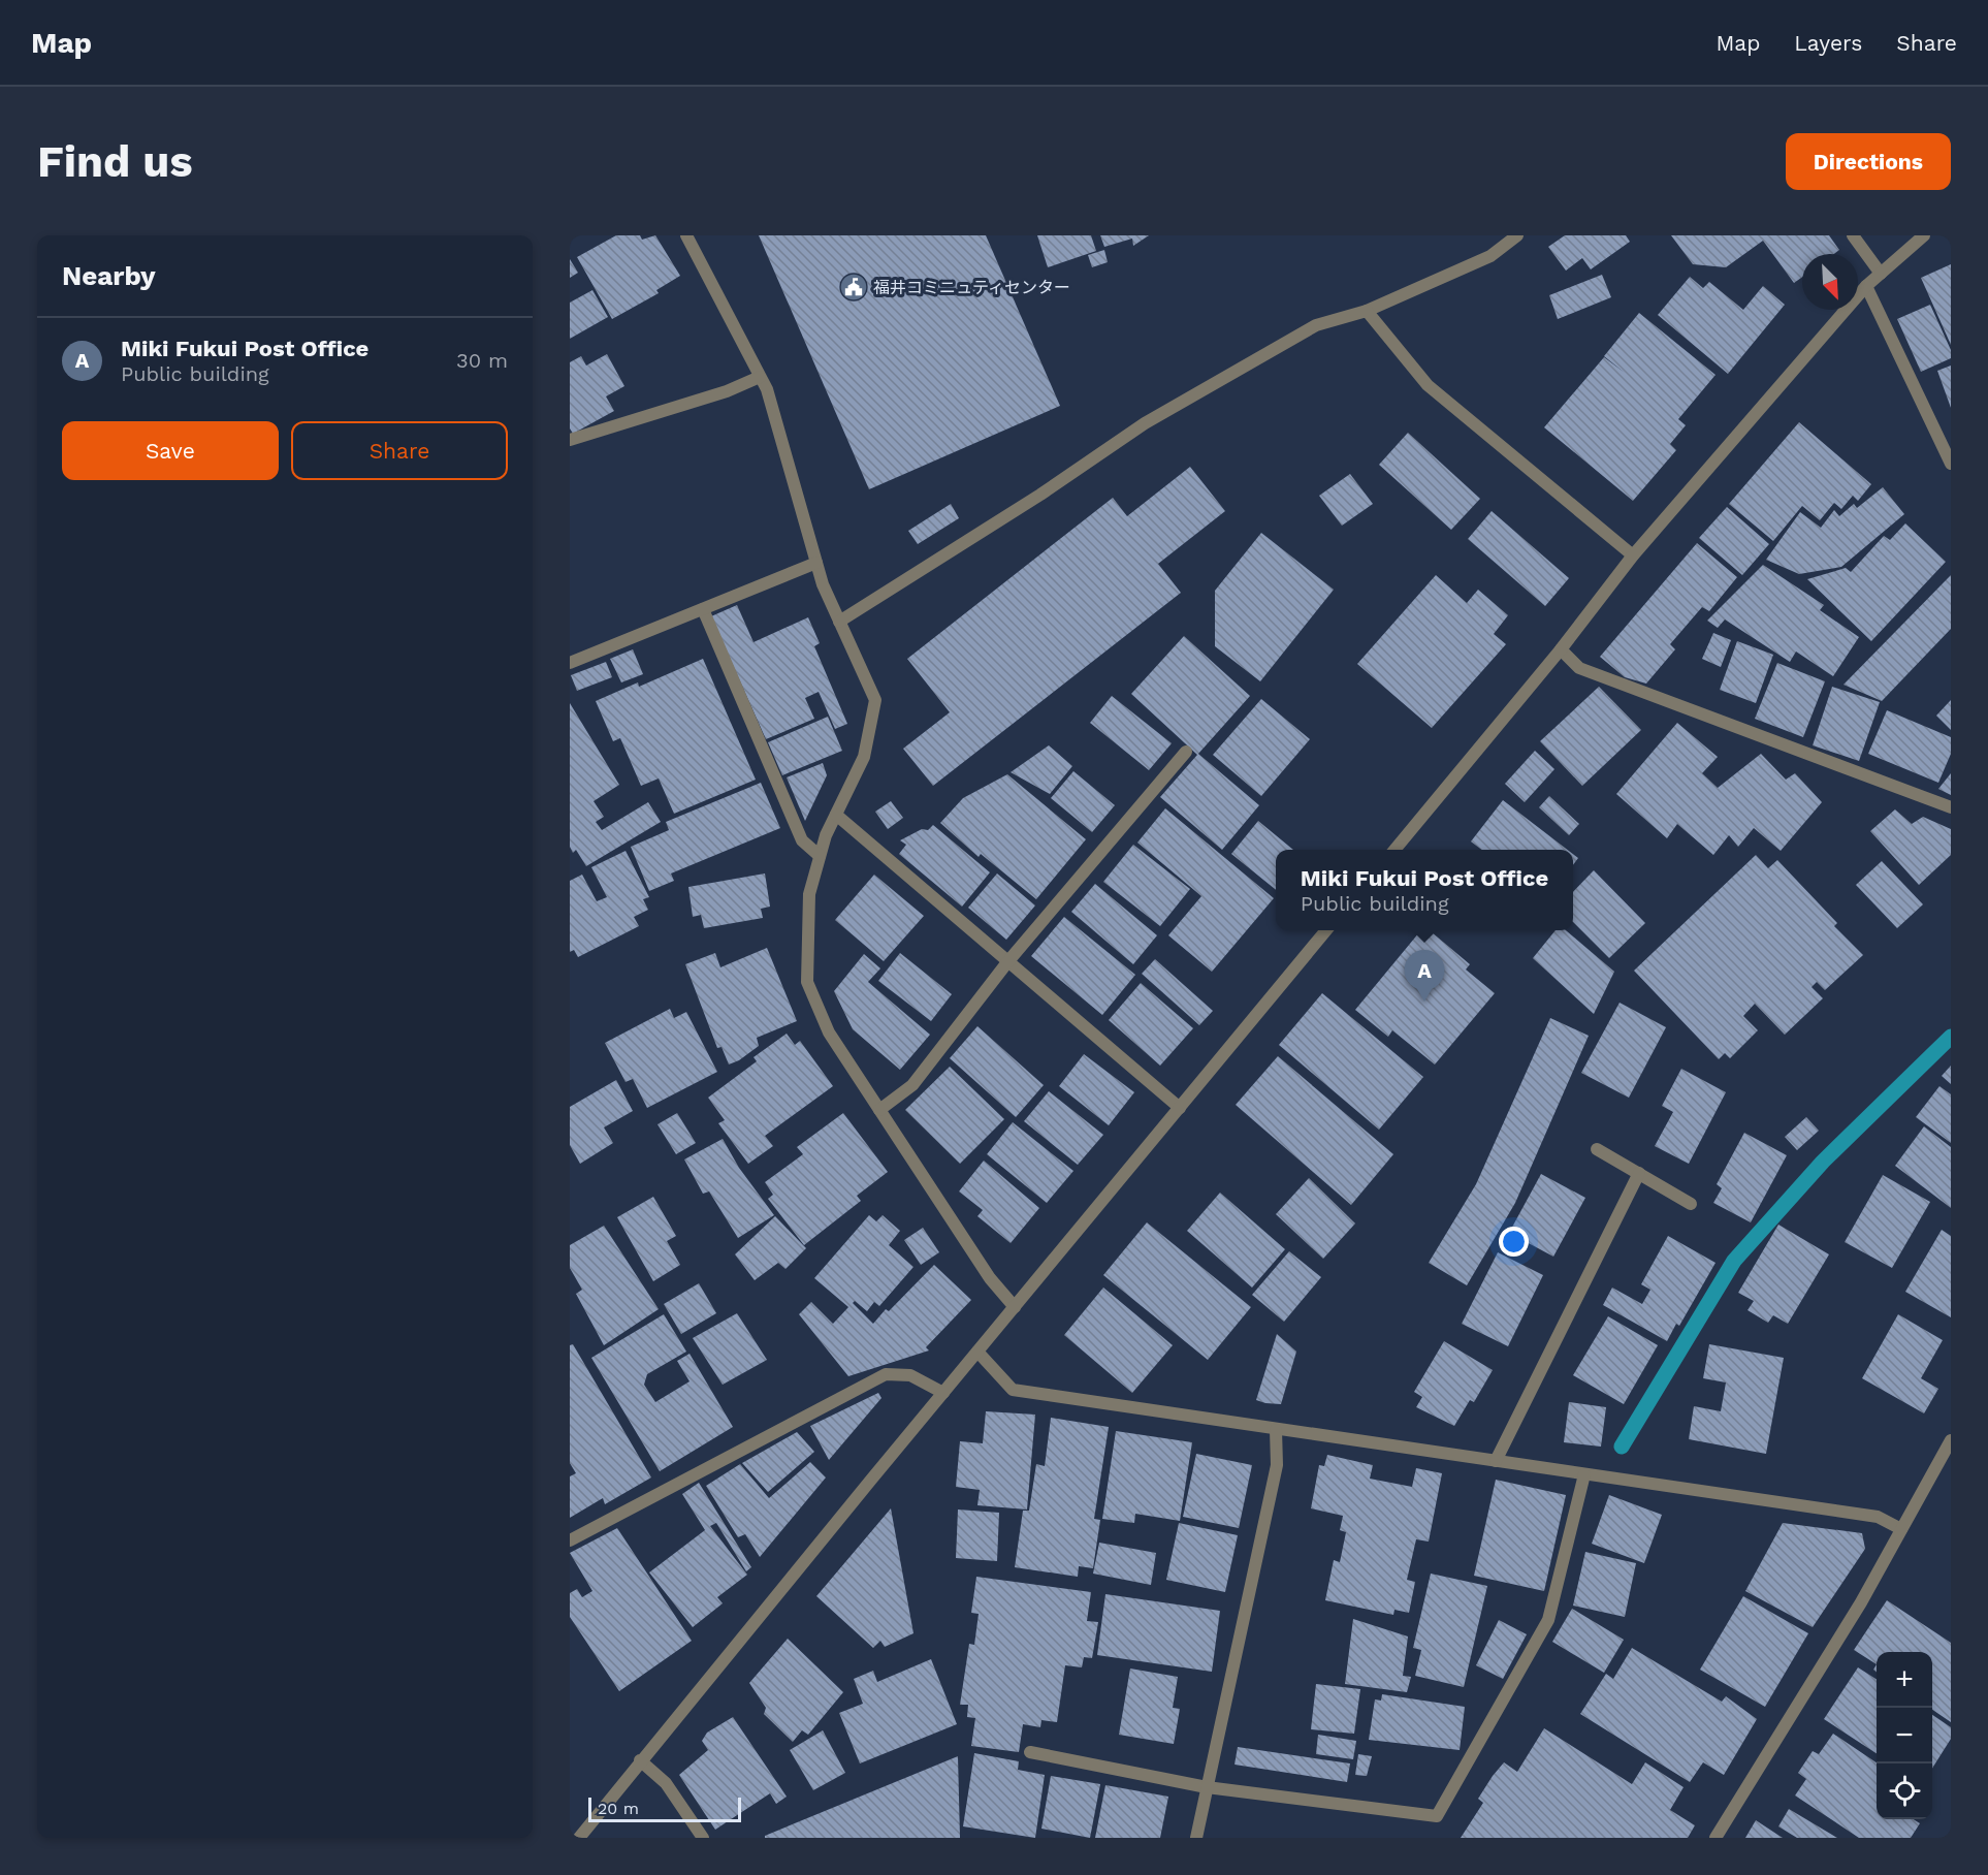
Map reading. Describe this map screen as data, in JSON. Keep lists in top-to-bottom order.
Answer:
{
  "places": {
    "public building": ["福井コミニュティセンター"]
  },
  "scale_bar": "20 m",
  "north": "bottom right",
  "page": {
    "header": "Map",
    "nav": ["Map", "Layers", "Share"],
    "buttons": [
      "Directions",
      ["Save", "Share"]
    ],
    "title": "Find us",
    "heading": "Nearby",
    "list": [
      {
        "mark": "A",
        "name": "Miki Fukui Post Office",
        "note": "Public building",
        "value": "30 m"
      }
    ],
    "popup": ["Miki Fukui Post Office", "Public building"],
    "pins": "A",
    "map_buttons": ["+", "−"],
    "scale": "20 m"
  }
}
